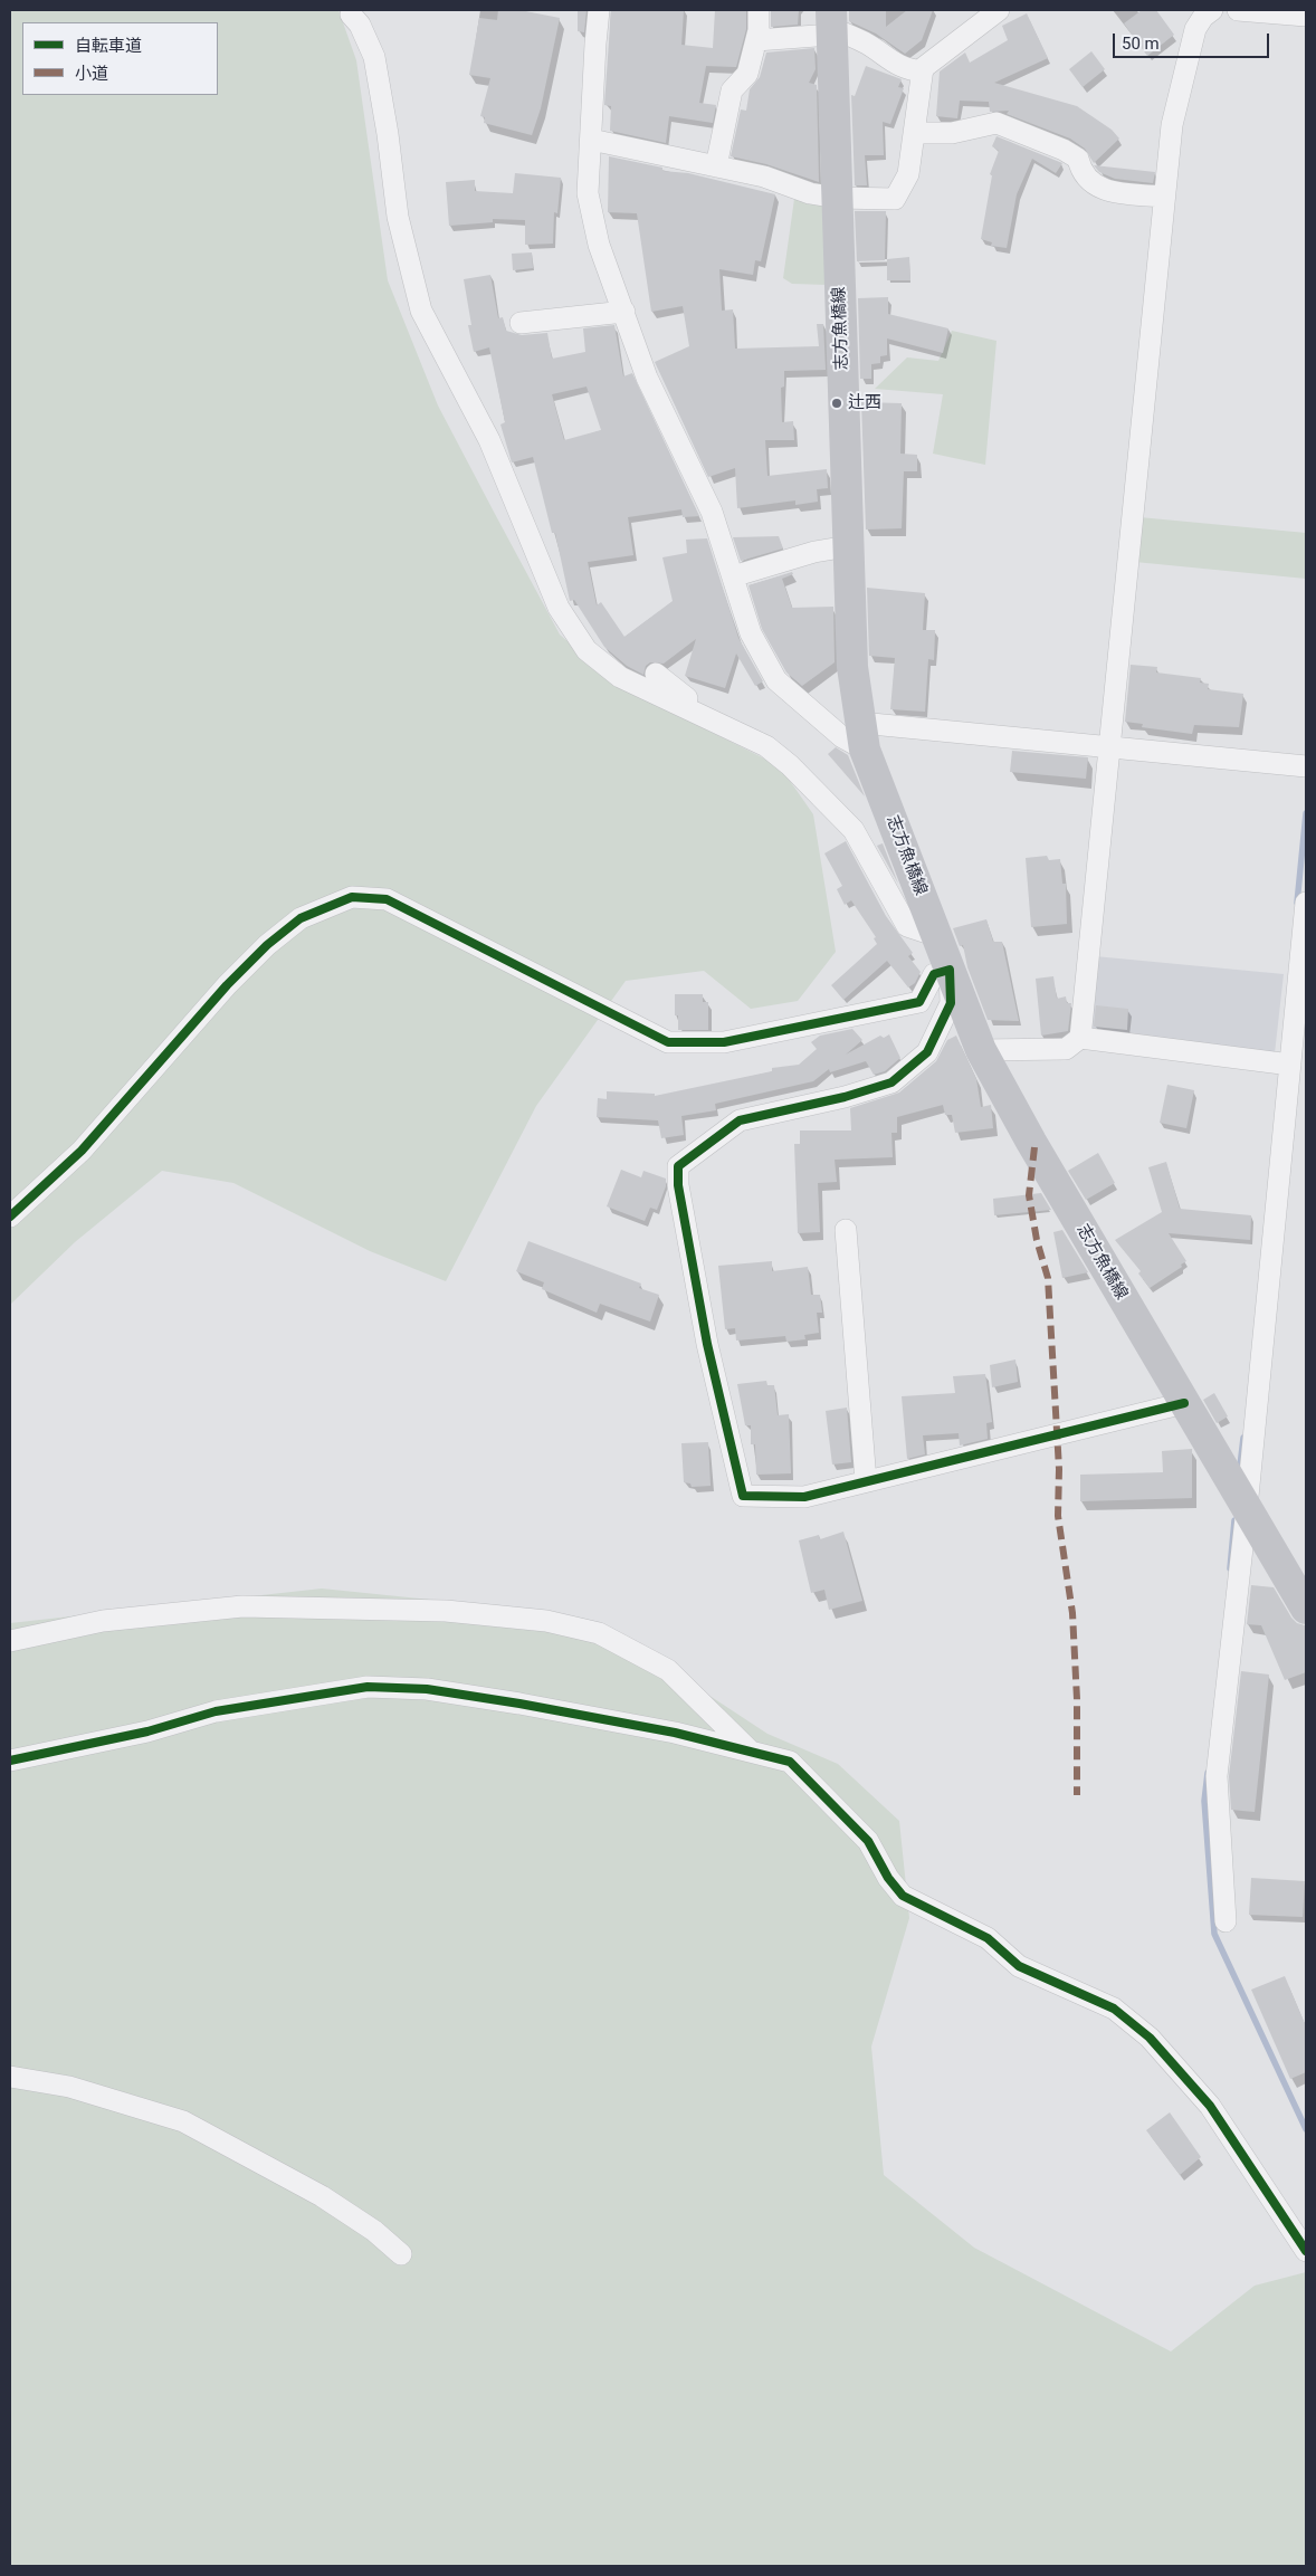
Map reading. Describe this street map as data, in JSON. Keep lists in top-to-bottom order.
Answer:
{
  "streets": {
    "main road": ["志方魚橋線"]
  },
  "places": ["辻西"],
  "legend": ["自転車道", "小道"],
  "scale_bar": "50 m"
}
